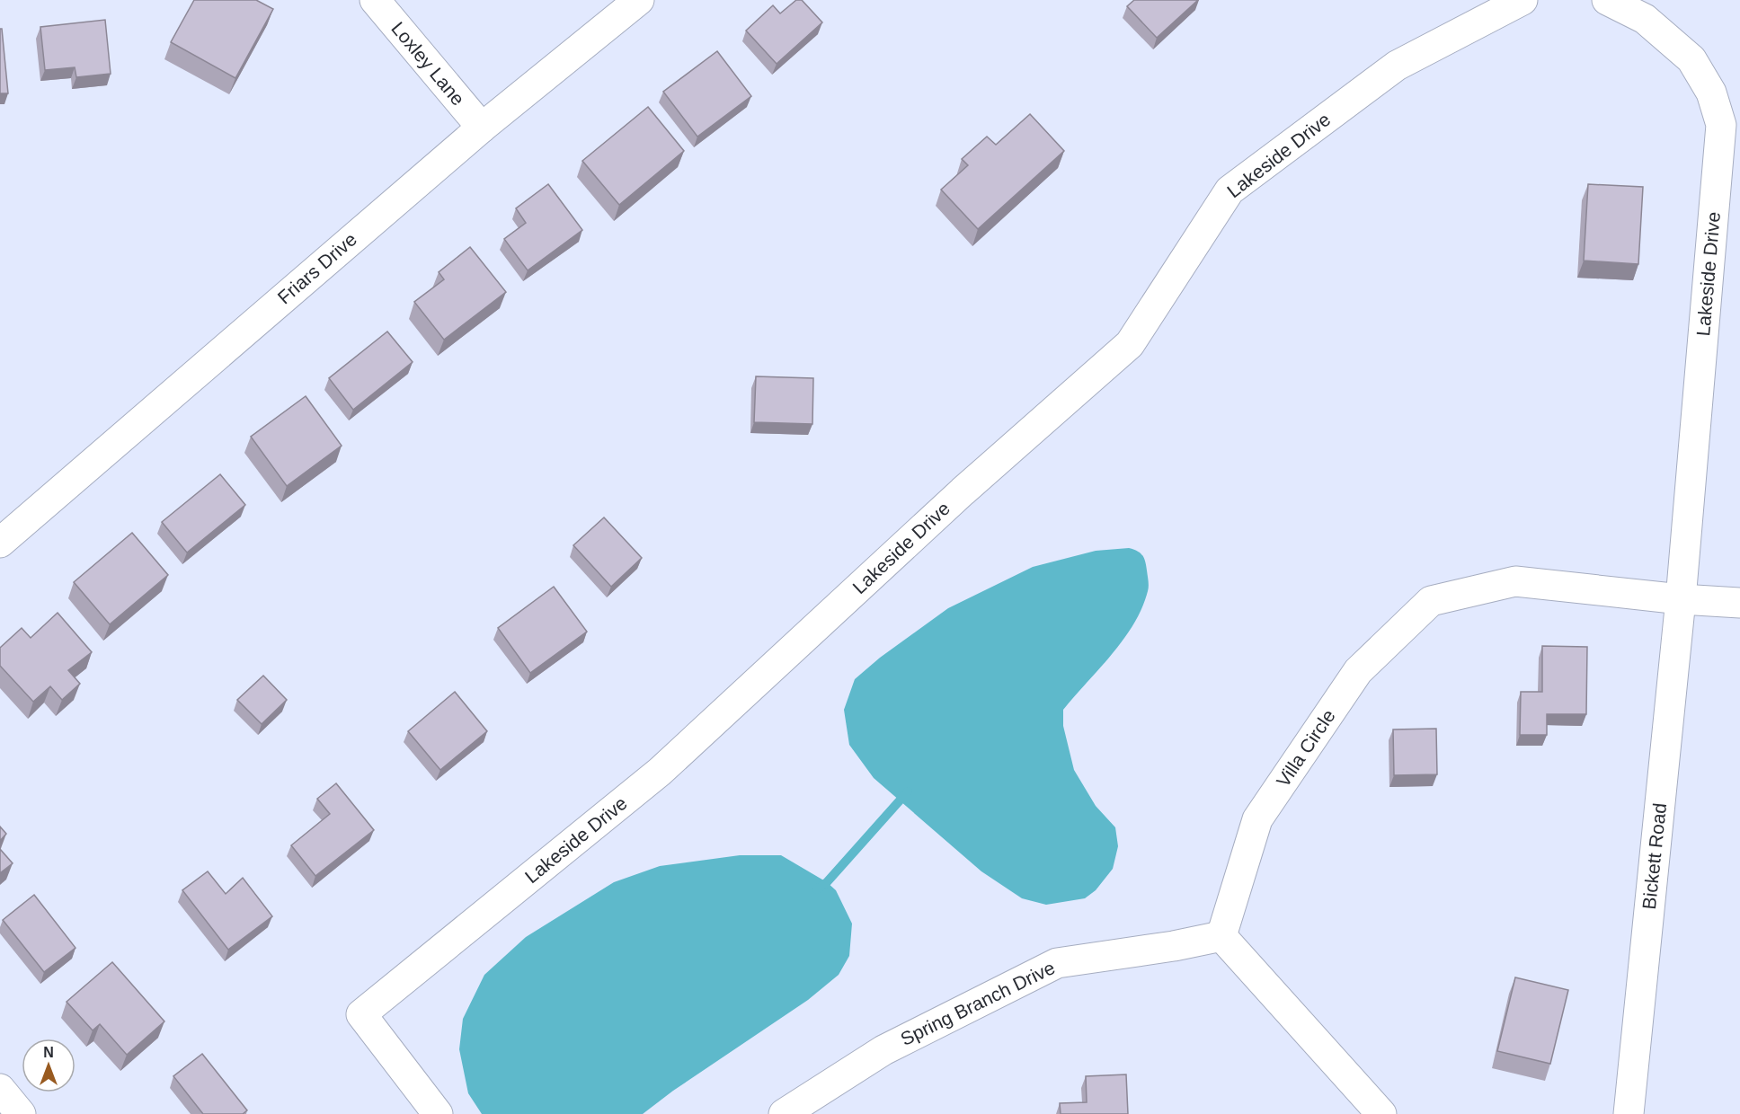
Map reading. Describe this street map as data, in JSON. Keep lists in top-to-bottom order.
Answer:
{
  "streets": {
    "street": [
      "Loxley Lane",
      "Lakeside Drive",
      "Friars Drive",
      "Villa Circle",
      "Bickett Road",
      "Spring Branch Drive"
    ]
  },
  "crossings": [
    ["Loxley Lane", "Friars Drive"],
    ["Lakeside Drive", "Villa Circle"],
    ["Lakeside Drive", "Bickett Road"],
    ["Villa Circle", "Bickett Road"],
    ["Villa Circle", "Spring Branch Drive"]
  ],
  "north": "top"
}
